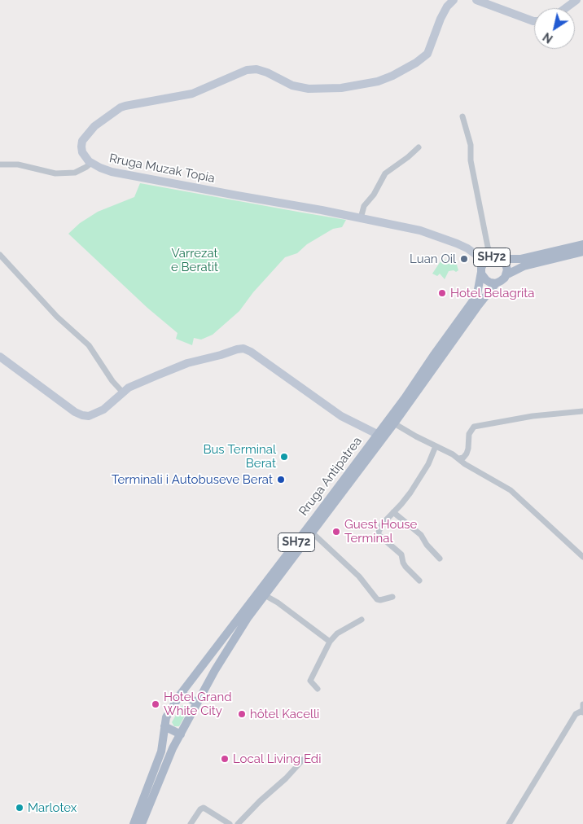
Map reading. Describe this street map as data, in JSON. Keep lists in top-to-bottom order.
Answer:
{
  "streets": {
    "main road": ["SH72", "Rruga Antipatrea"],
    "street": ["Rruga Muzak Topia"]
  },
  "crossings": [
    ["Rruga Muzak Topia", "SH72"],
    ["Rruga Muzak Topia", "Rruga Antipatrea"],
    ["SH72", "Rruga Antipatrea"]
  ],
  "parks": ["Varrezat e Beratit"],
  "places": [
    "Luan Oil",
    "Hotel Belagrita",
    "Bus Terminal Berat",
    "Terminali i Autobuseve Berat",
    "Guest House Terminal",
    "Hotel Grand White City",
    "hôtel Kacelli",
    "Local Living Edi",
    "Marlotex"
  ],
  "north": "bottom left"
}
